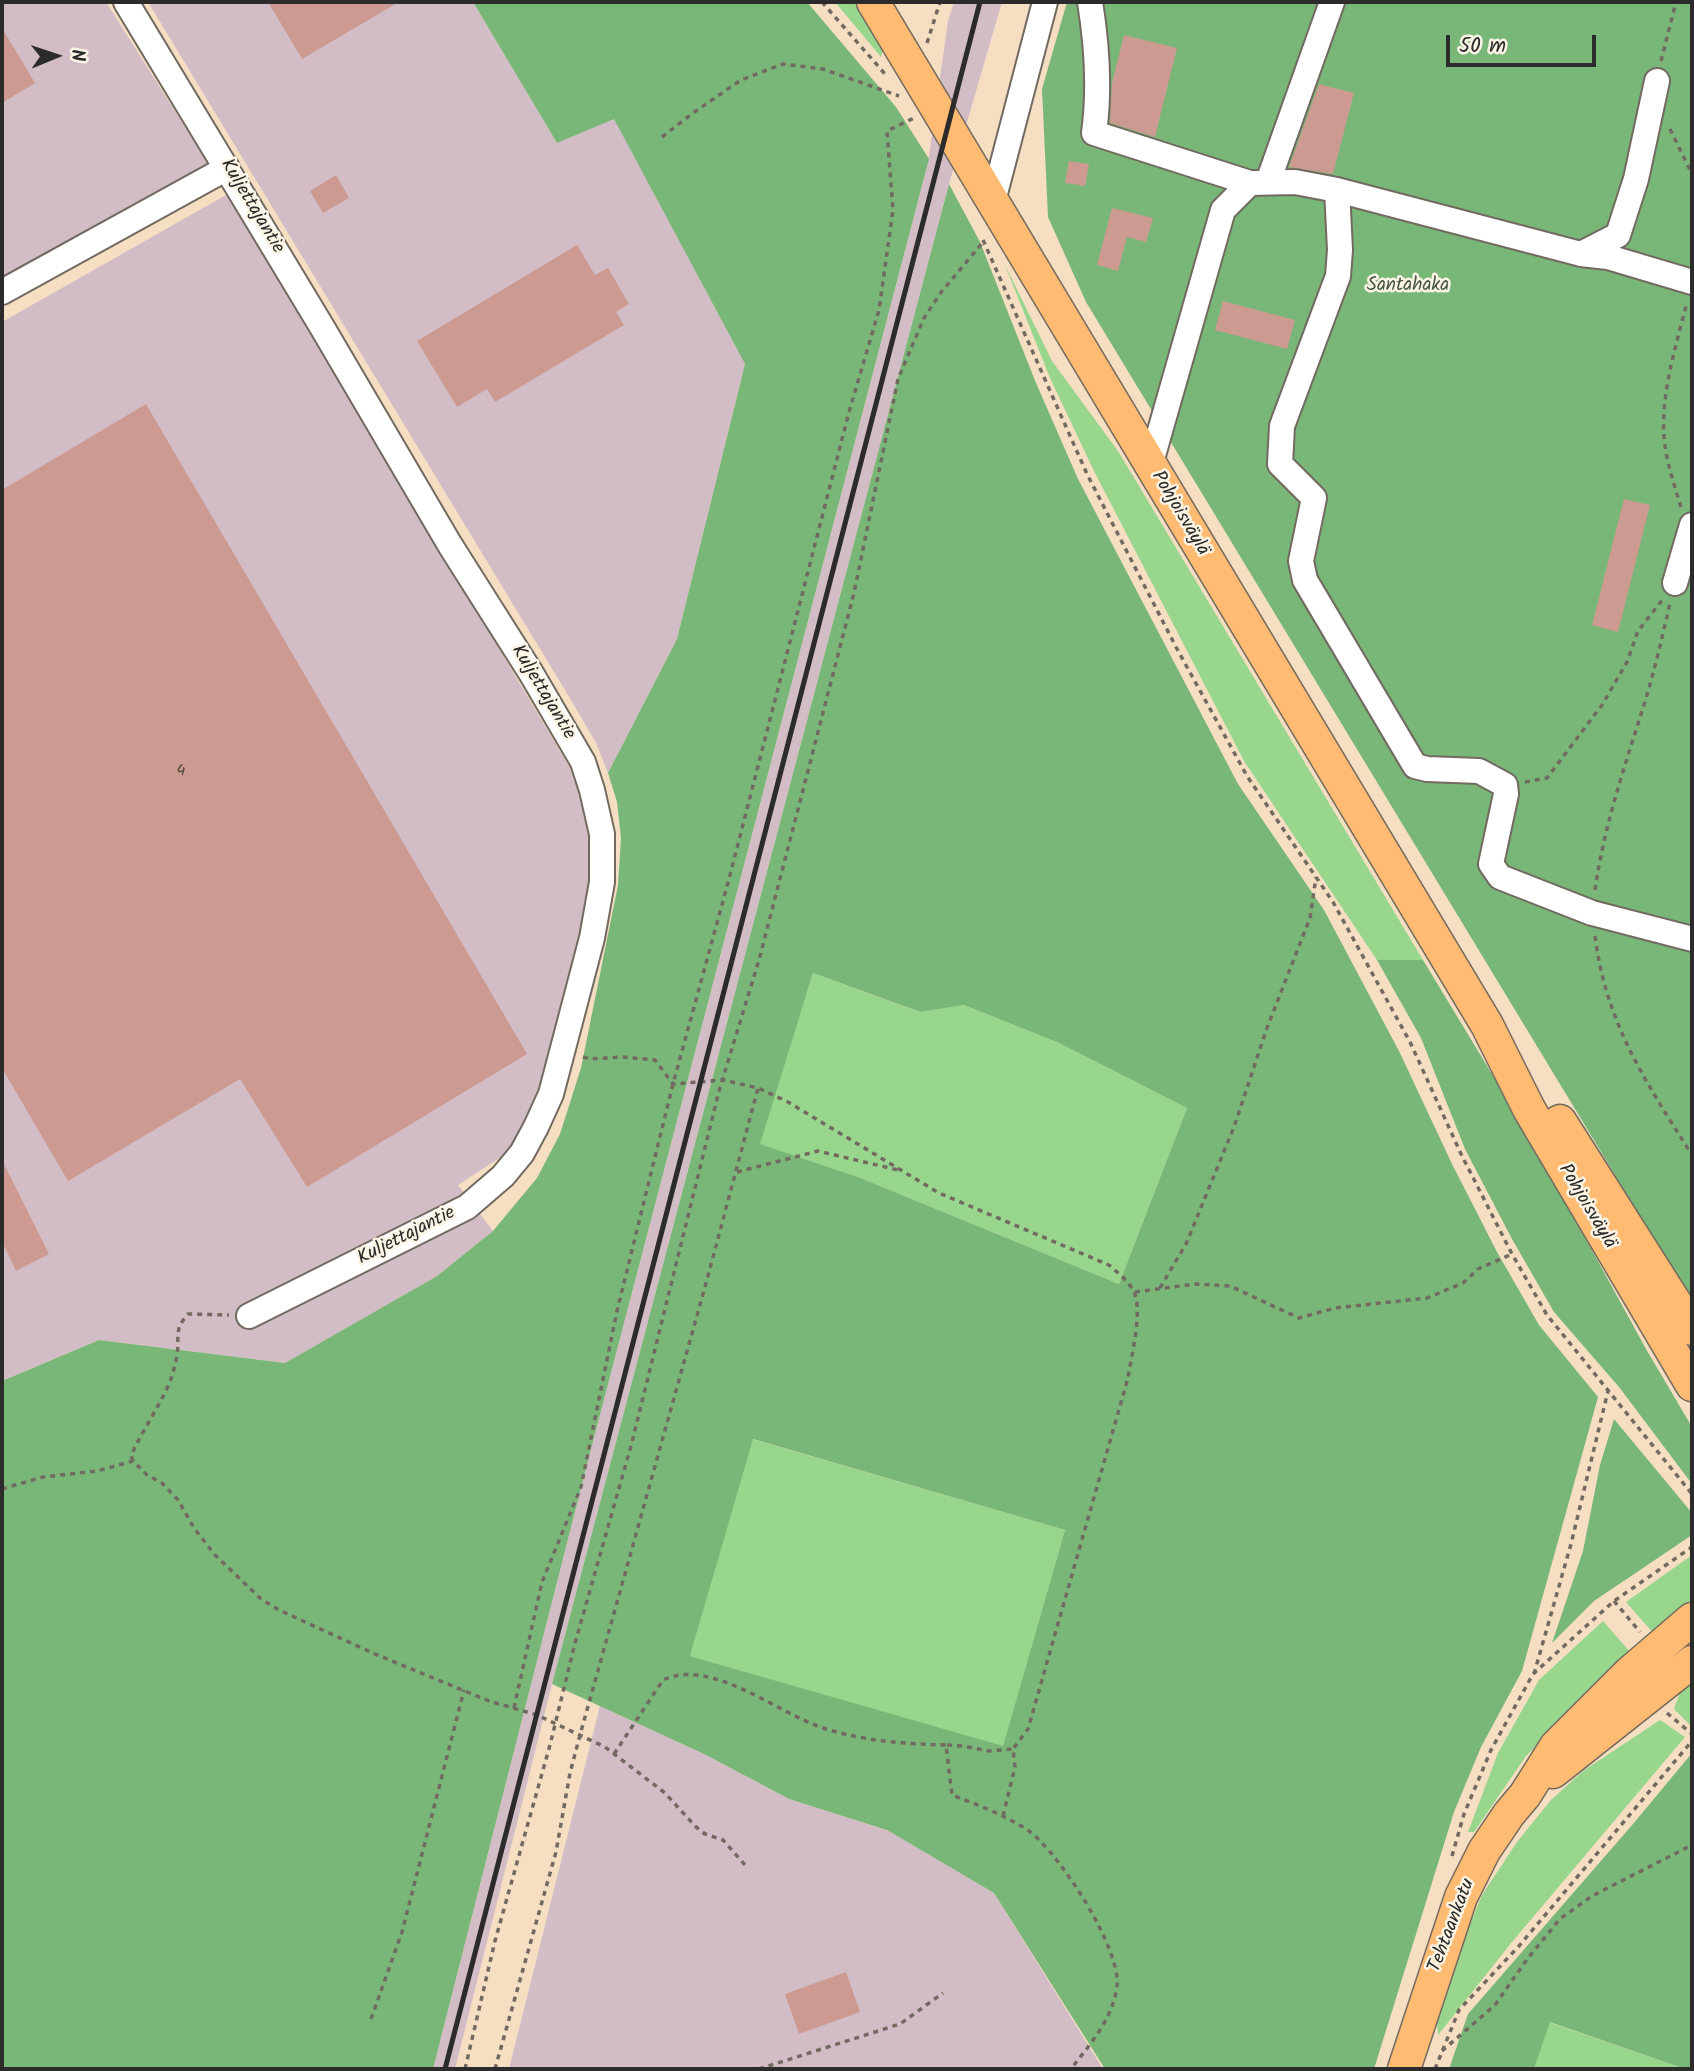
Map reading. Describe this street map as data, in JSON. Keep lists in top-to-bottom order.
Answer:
{
  "streets": {
    "main road": ["Pohjoisväylä", "Tehtaankatu"],
    "street": ["Kuljettajantie"]
  },
  "parks": ["Santahaka"],
  "house_numbers": ["4"],
  "scale_bar": "50 m",
  "north": "right"
}
